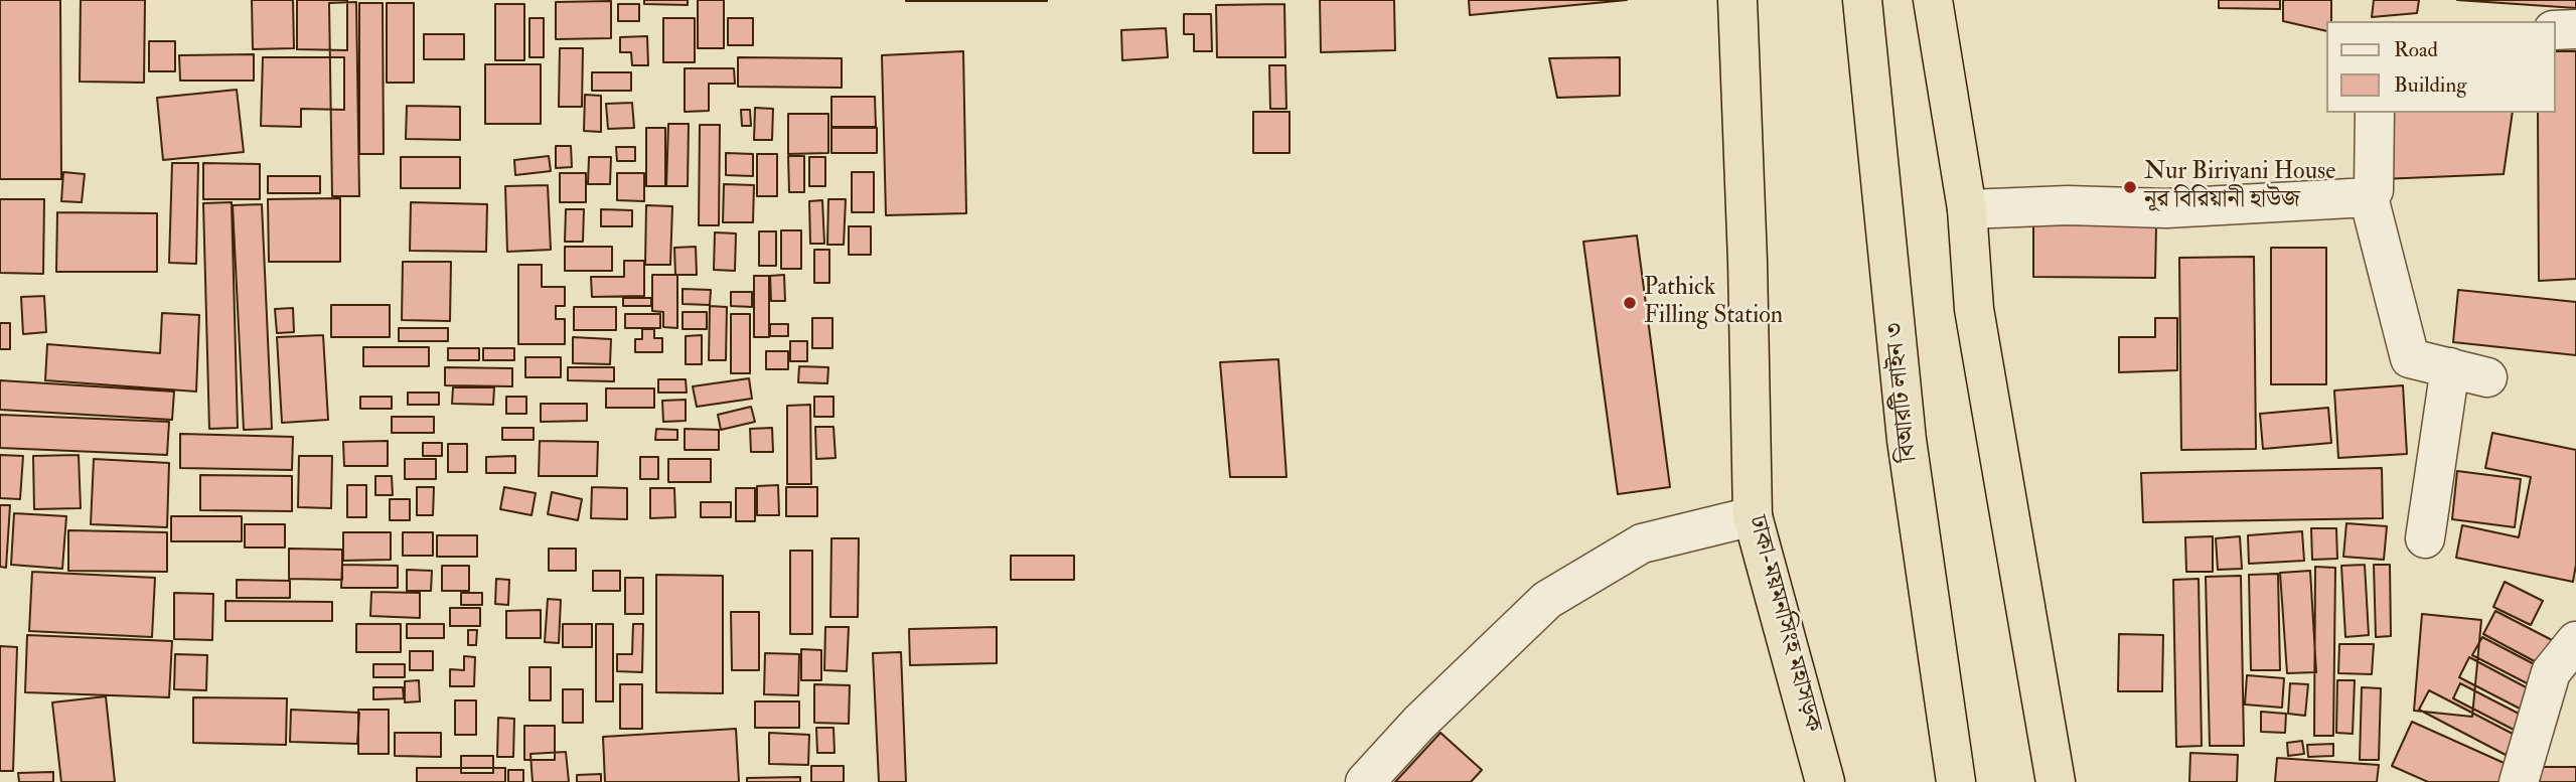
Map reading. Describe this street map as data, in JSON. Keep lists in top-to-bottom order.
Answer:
{
  "streets": {
    "highway": ["বিআরটি লাইন ৩", "ঢাকা-ময়মনসিংহ মহাসড়ক"]
  },
  "places": ["Nur Biriyani House নূর বিরিয়ানী হাউজ", "Pathick Filling Station"],
  "legend": ["Road", "Building"]
}
